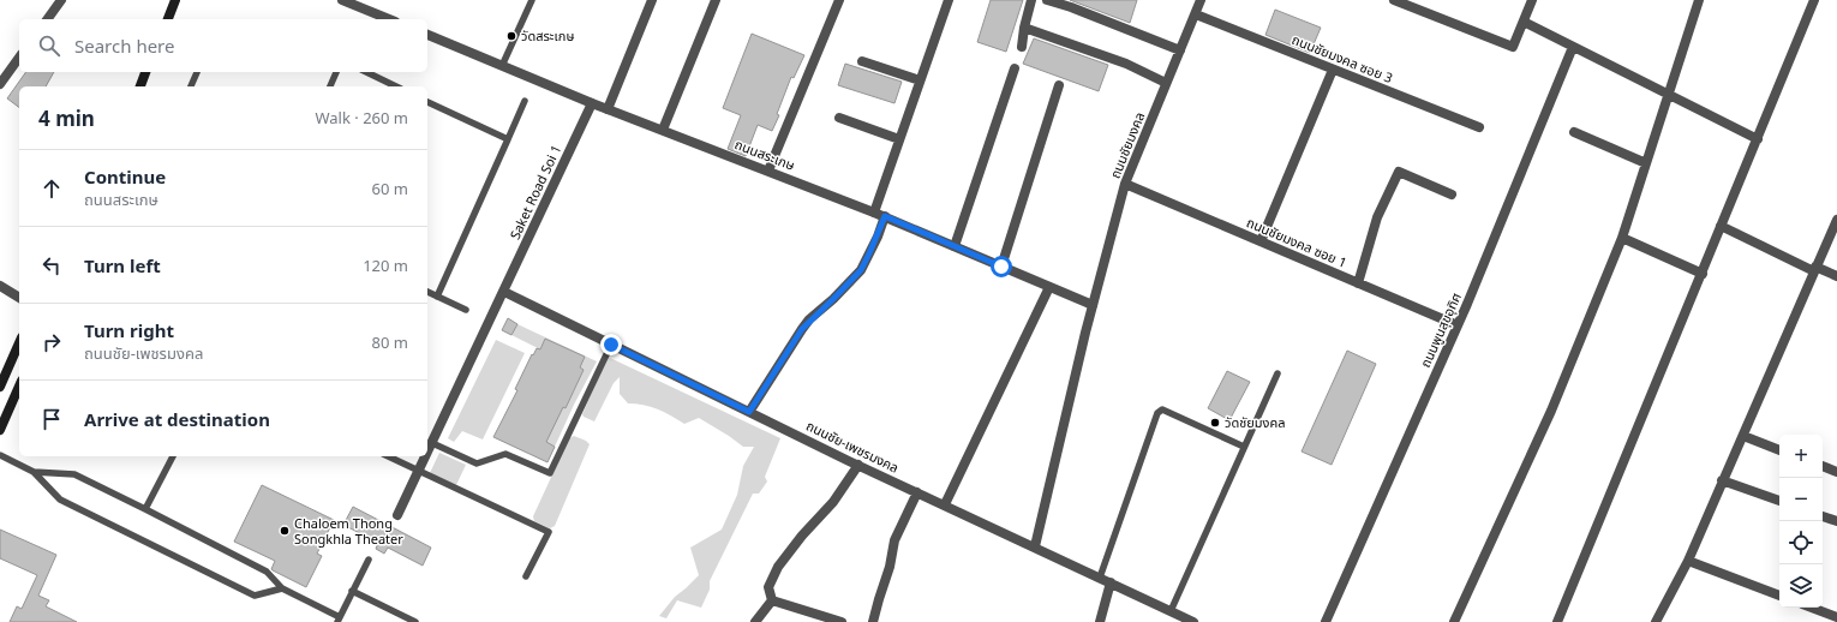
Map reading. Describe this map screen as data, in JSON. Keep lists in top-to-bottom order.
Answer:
{
  "streets": {
    "street": [
      "ถนนชัยมงคล ซอย 3",
      "ถนนชัยมงคล",
      "ถนนสระเกษ",
      "Saket Road Soi 1",
      "ถนนชัยมงคล ซอย 1",
      "ถนนพูนสุขอุทิศ",
      "ถนนชัย-เพชรมงคล"
    ]
  },
  "crossings": [
    ["ถนนชัยมงคล ซอย 3", "ถนนชัยมงคล"],
    ["ถนนชัยมงคล", "ถนนสระเกษ"],
    ["ถนนชัยมงคล", "ถนนชัยมงคล ซอย 1"],
    ["ถนนชัยมงคล", "ถนนชัย-เพชรมงคล"],
    ["ถนนสระเกษ", "Saket Road Soi 1"],
    ["Saket Road Soi 1", "ถนนชัย-เพชรมงคล"],
    ["ถนนชัยมงคล ซอย 1", "ถนนพูนสุขอุทิศ"]
  ],
  "places": ["วัดสระเกษ", "วัดชัยมงคล", "Chaloem Thong Songkhla Theater"],
  "page": {
    "search": "Search here",
    "heading": ["4 min", "Walk · 260 m"],
    "list": [
      ["Continue", "ถนนสระเกษ", "60 m"],
      ["Turn left", "120 m"],
      ["Turn right", "ถนนชัย-เพชรมงคล", "80 m"],
      "Arrive at destination"
    ],
    "map_buttons": ["+", "−"]
  }
}
